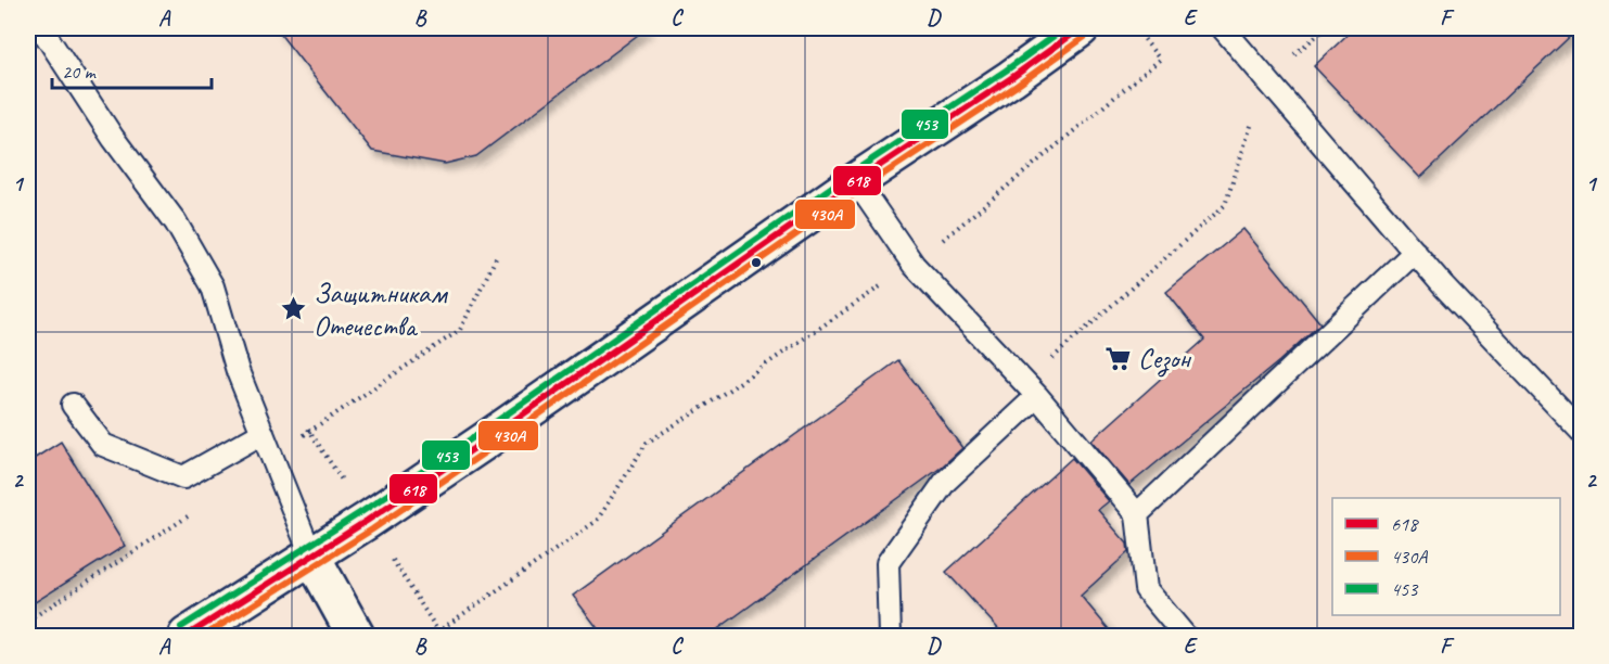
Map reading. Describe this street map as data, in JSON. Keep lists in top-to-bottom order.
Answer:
{
  "places": {
    "place": ["Защитникам Отечества"],
    "supermarket": ["Сезон"]
  },
  "lines": ["transit line 618", "transit line 453", "transit line 430А"],
  "legend": ["618", "430А", "453"],
  "scale_bar": "20 m",
  "grid": {
    "columns": [
      "A",
      "B",
      "C",
      "D",
      "E",
      "F"
    ],
    "rows": ["1", "2"]
  }
}
